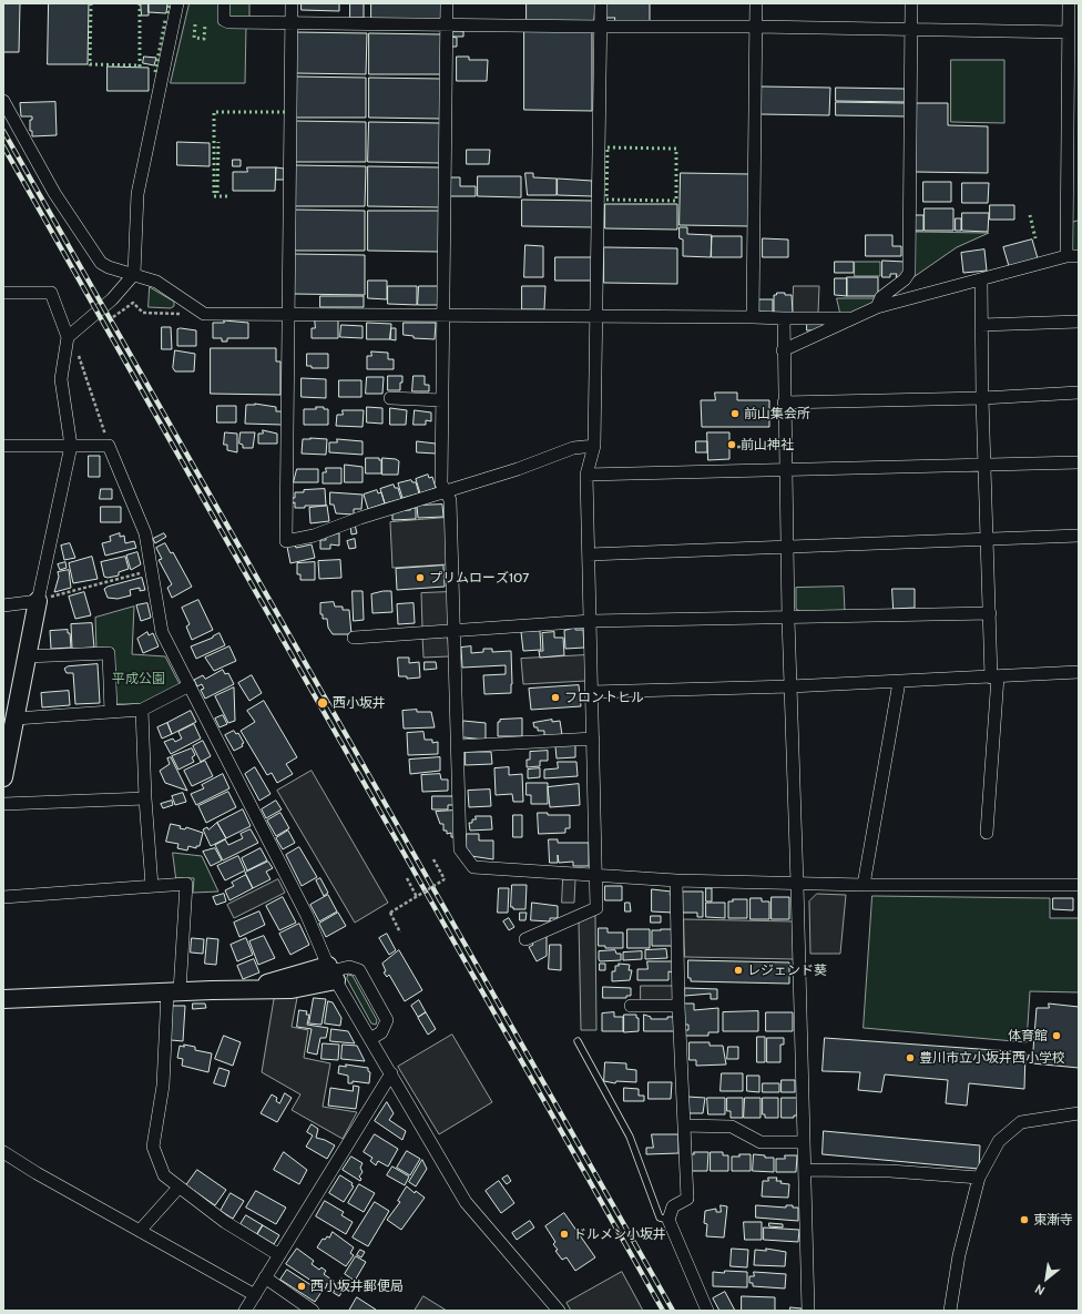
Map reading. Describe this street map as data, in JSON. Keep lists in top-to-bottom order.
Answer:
{
  "parks": ["平成公園"],
  "places": [
    "前山集会所",
    "前山神社",
    "プリムローズ107",
    "フロントヒル",
    "西小坂井",
    "レジェンド葵",
    "体育館",
    "豊川市立小坂井西小学校",
    "東漸寺",
    "ドルメン小坂井",
    "西小坂井郵便局"
  ],
  "north": "bottom left"
}
